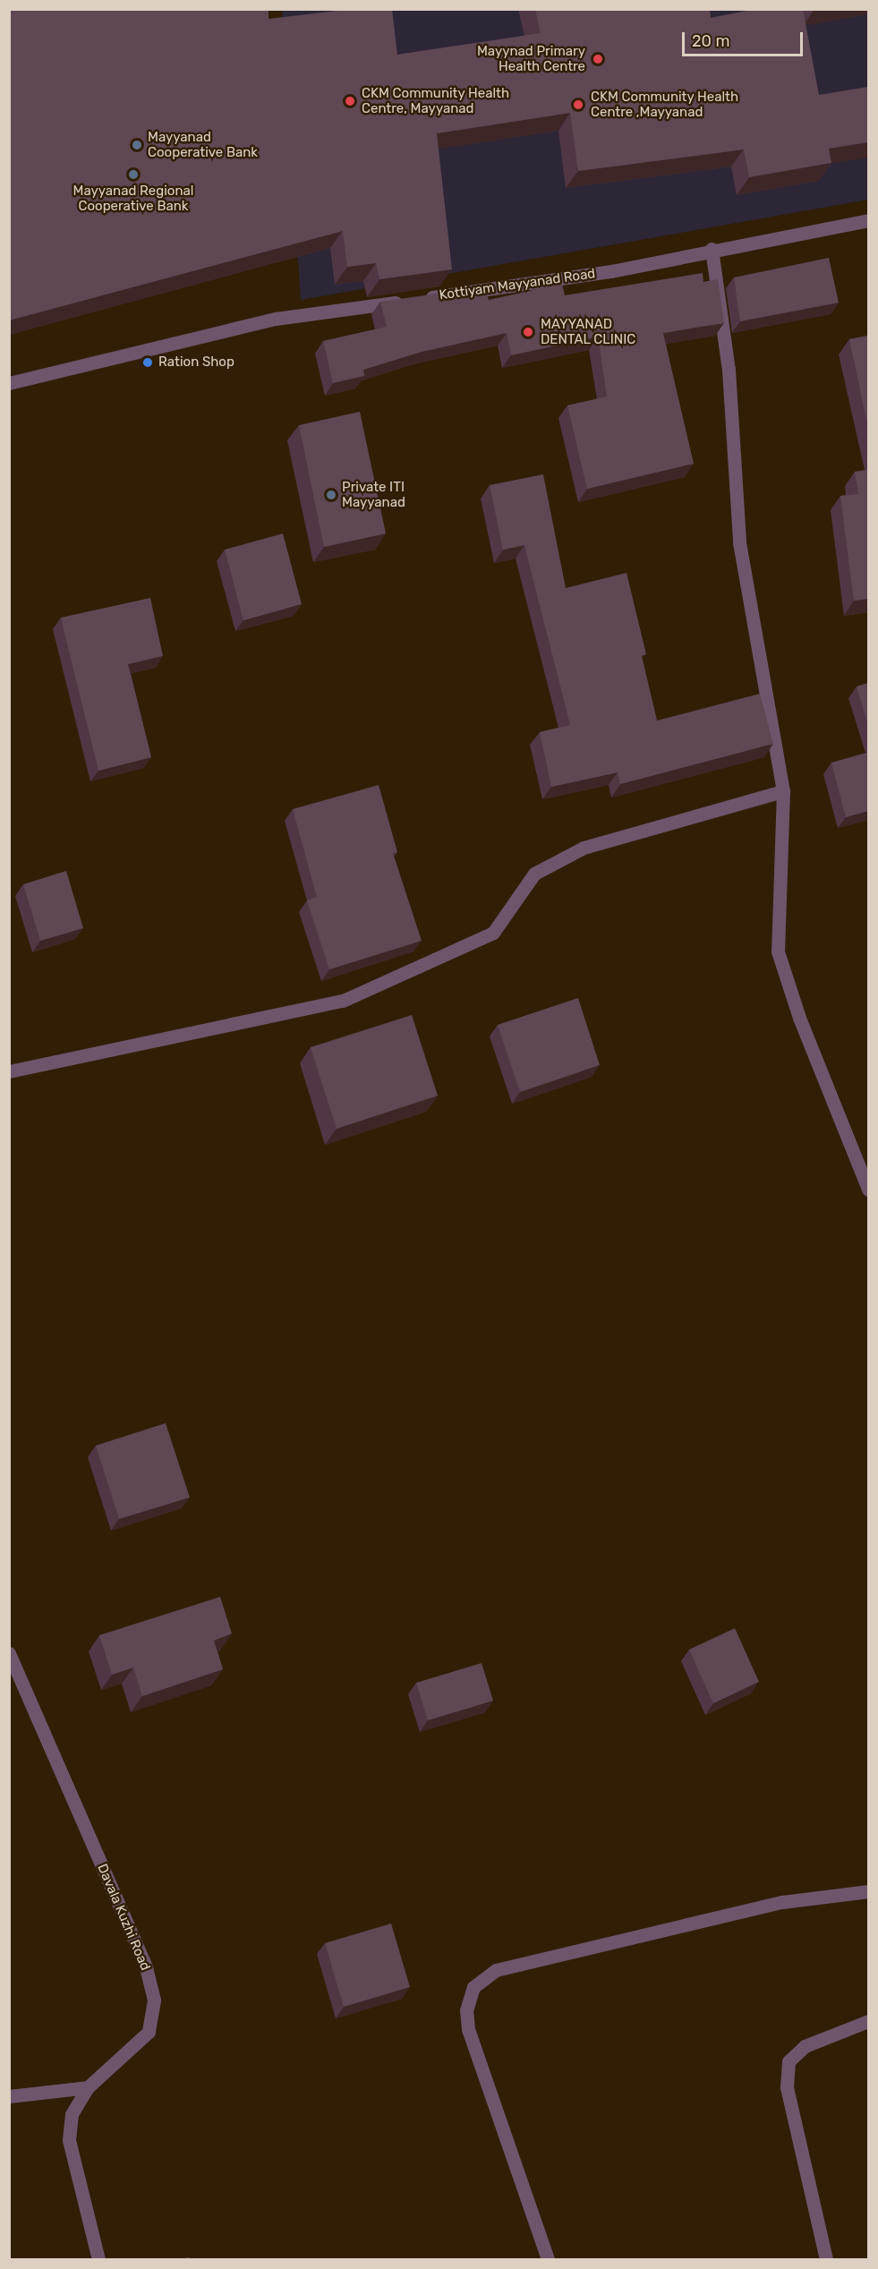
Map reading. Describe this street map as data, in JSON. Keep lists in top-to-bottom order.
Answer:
{
  "streets": {
    "street": ["Kottiyam Mayyanad Road", "Davala Kuzhi Road"]
  },
  "places": [
    "Mayynad Primary Health Centre",
    "CKM Community Health Centre, Mayyanad",
    "CKM Community Health Centre ,Mayyanad",
    "Mayyanad Cooperative Bank",
    "Mayyanad Regional Cooperative Bank",
    "MAYYANAD DENTAL CLINIC",
    "Ration Shop",
    "Private ITI Mayyanad"
  ],
  "scale_bar": "20 m"
}
